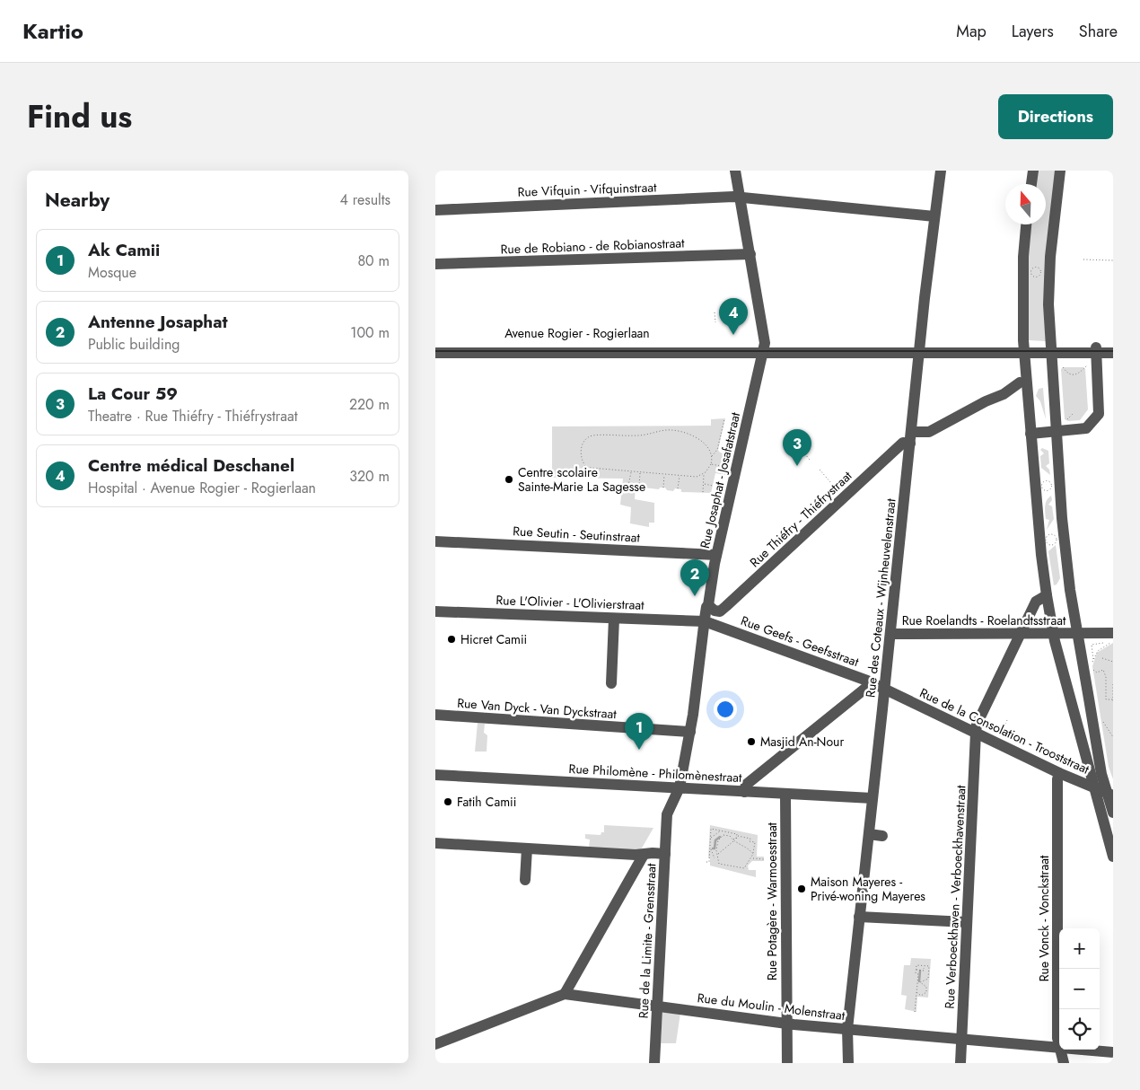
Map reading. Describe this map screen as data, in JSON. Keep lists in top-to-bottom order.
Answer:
{
  "streets": {
    "street": [
      "Rue Vifquin - Vifquinstraat",
      "Rue de Robiano - de Robianostraat",
      "Avenue Rogier - Rogierlaan",
      "Rue Josaphat - Josafatstraat",
      "Rue Thiéfry - Thiéfrystraat",
      "Rue Seutin - Seutinstraat",
      "Rue des Coteaux - Wijnheuvelenstraat",
      "Rue L'Olivier - L'Olivierstraat",
      "Rue Roelandts - Roelandtsstraat",
      "Rue Geefs - Geefsstraat",
      "Rue Van Dyck - Van Dyckstraat",
      "Rue de la Consolation - Trooststraat",
      "Rue Philomène - Philomènestraat",
      "Rue Verboeckhaven - Verboeckhavenstraat",
      "Rue Potagère - Warmoesstraat",
      "Rue Vonck - Vonckstraat",
      "Rue de la Limite - Grensstraat",
      "Rue du Moulin - Molenstraat"
    ]
  },
  "crossings": [
    ["Rue Vifquin - Vifquinstraat", "Rue Josaphat - Josafatstraat"],
    ["Rue Vifquin - Vifquinstraat", "Rue des Coteaux - Wijnheuvelenstraat"],
    ["Rue de Robiano - de Robianostraat", "Rue Josaphat - Josafatstraat"],
    ["Avenue Rogier - Rogierlaan", "Rue Josaphat - Josafatstraat"],
    ["Avenue Rogier - Rogierlaan", "Rue des Coteaux - Wijnheuvelenstraat"],
    ["Rue Josaphat - Josafatstraat", "Rue Thiéfry - Thiéfrystraat"],
    ["Rue Josaphat - Josafatstraat", "Rue Seutin - Seutinstraat"],
    ["Rue Josaphat - Josafatstraat", "Rue L'Olivier - L'Olivierstraat"],
    ["Rue Josaphat - Josafatstraat", "Rue Geefs - Geefsstraat"],
    ["Rue Josaphat - Josafatstraat", "Rue Van Dyck - Van Dyckstraat"],
    ["Rue Josaphat - Josafatstraat", "Rue Philomène - Philomènestraat"],
    ["Rue Josaphat - Josafatstraat", "Rue de la Limite - Grensstraat"],
    ["Rue Thiéfry - Thiéfrystraat", "Rue des Coteaux - Wijnheuvelenstraat"],
    ["Rue des Coteaux - Wijnheuvelenstraat", "Rue Roelandts - Roelandtsstraat"],
    ["Rue des Coteaux - Wijnheuvelenstraat", "Rue Geefs - Geefsstraat"],
    ["Rue des Coteaux - Wijnheuvelenstraat", "Rue de la Consolation - Trooststraat"],
    ["Rue des Coteaux - Wijnheuvelenstraat", "Rue Philomène - Philomènestraat"],
    ["Rue des Coteaux - Wijnheuvelenstraat", "Rue du Moulin - Molenstraat"],
    ["Rue L'Olivier - L'Olivierstraat", "Rue Geefs - Geefsstraat"],
    ["Rue Roelandts - Roelandtsstraat", "Rue Verboeckhaven - Verboeckhavenstraat"],
    ["Rue Geefs - Geefsstraat", "Rue de la Consolation - Trooststraat"],
    ["Rue de la Consolation - Trooststraat", "Rue Verboeckhaven - Verboeckhavenstraat"],
    ["Rue de la Consolation - Trooststraat", "Rue Vonck - Vonckstraat"],
    ["Rue Philomène - Philomènestraat", "Rue Potagère - Warmoesstraat"],
    ["Rue Verboeckhaven - Verboeckhavenstraat", "Rue du Moulin - Molenstraat"],
    ["Rue Potagère - Warmoesstraat", "Rue du Moulin - Molenstraat"],
    ["Rue Vonck - Vonckstraat", "Rue du Moulin - Molenstraat"],
    ["Rue de la Limite - Grensstraat", "Rue du Moulin - Molenstraat"]
  ],
  "places": [
    "Centre scolaire Sainte-Marie La Sagesse",
    "Hicret Camii",
    "Masjid An-Nour",
    "Fatih Camii",
    "Maison Mayeres - Privé-woning Mayeres"
  ],
  "north": "top",
  "page": {
    "header": "Kartio",
    "nav": ["Map", "Layers", "Share"],
    "title": "Find us",
    "buttons": "Directions",
    "heading": ["Nearby", "4 results"],
    "list": [
      {
        "mark": "1",
        "name": "Ak Camii",
        "note": "Mosque",
        "value": "80 m"
      },
      {
        "mark": "2",
        "name": "Antenne Josaphat",
        "note": "Public building",
        "value": "100 m"
      },
      {
        "mark": "3",
        "name": "La Cour 59",
        "note": "Theatre · Rue Thiéfry - Thiéfrystraat",
        "value": "220 m"
      },
      {
        "mark": "4",
        "name": "Centre médical Deschanel",
        "note": "Hospital · Avenue Rogier - Rogierlaan",
        "value": "320 m"
      }
    ],
    "pins": [
      "4",
      "3",
      "2",
      "1"
    ],
    "map_buttons": ["+", "−"]
  }
}
